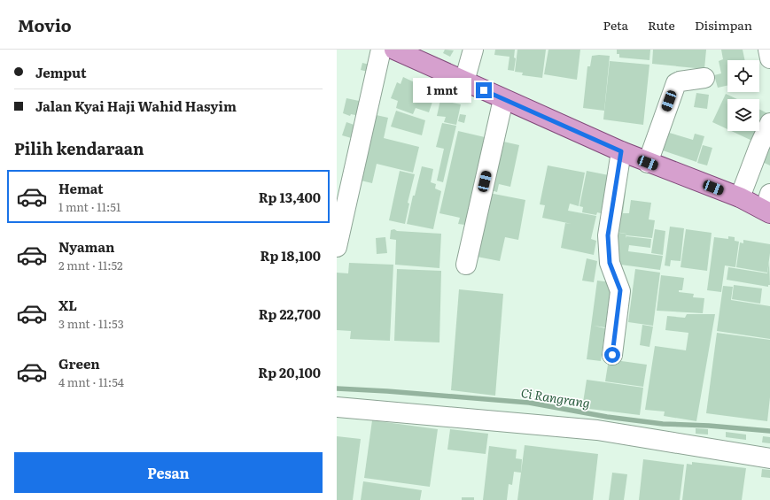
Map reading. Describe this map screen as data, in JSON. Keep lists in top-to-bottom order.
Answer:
{
  "water": ["Ci Rangrang"],
  "page": {
    "header": "Movio",
    "nav": ["Peta", "Rute", "Disimpan"],
    "banner": ["Jemput", "Jalan Kyai Haji Wahid Hasyim"],
    "bubble": "1 mnt",
    "heading": "Pilih kendaraan",
    "list": [
      {
        "name": "Hemat",
        "note": "1 mnt · 11:51",
        "value": "Rp 13,400"
      },
      {
        "name": "Nyaman",
        "note": "2 mnt · 11:52",
        "value": "Rp 18,100"
      },
      {
        "name": "XL",
        "note": "3 mnt · 11:53",
        "value": "Rp 22,700"
      },
      {
        "name": "Green",
        "note": "4 mnt · 11:54",
        "value": "Rp 20,100"
      }
    ],
    "buttons": "Pesan"
  }
}
